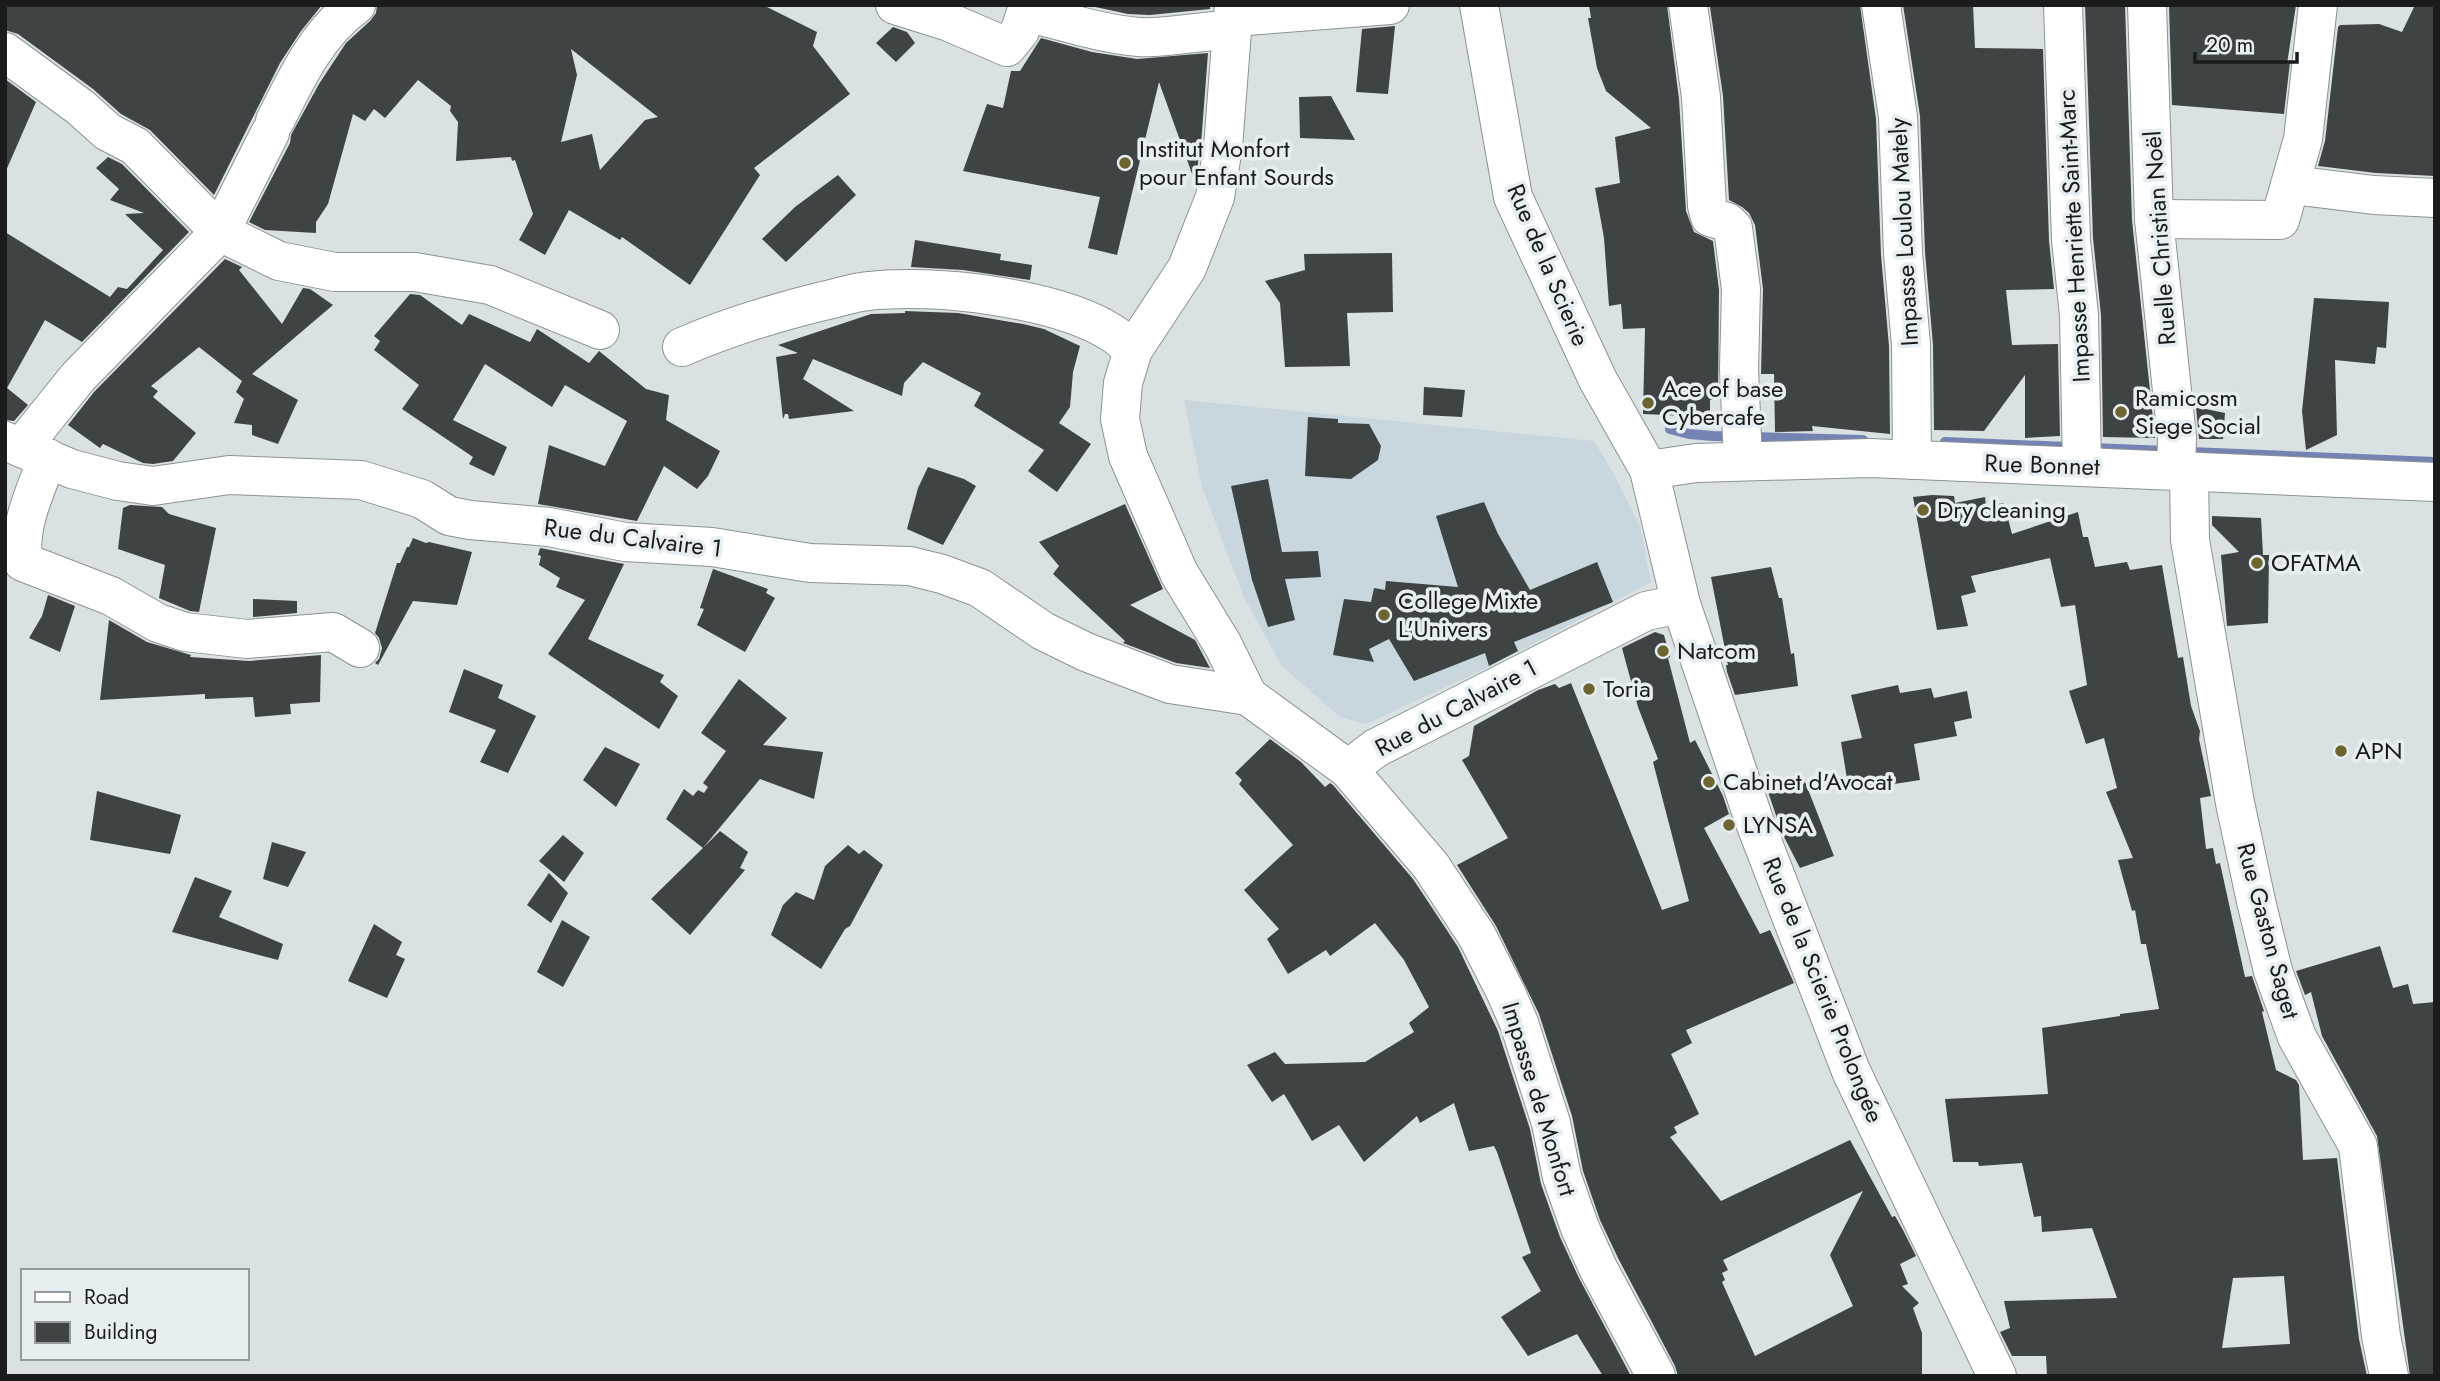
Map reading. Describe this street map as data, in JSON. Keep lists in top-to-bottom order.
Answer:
{
  "streets": {
    "street": [
      "Impasse Loulou Mately",
      "Impasse Henriette Saint-Marc",
      "Ruelle Christian Noël",
      "Rue de la Scierie",
      "Rue Bonnet",
      "Rue du Calvaire 1",
      "Rue Gaston Saget",
      "Rue de la Scierie Prolongée",
      "Impasse de Monfort"
    ]
  },
  "crossings": [
    ["Impasse Loulou Mately", "Rue Bonnet"],
    ["Impasse Henriette Saint-Marc", "Rue Bonnet"],
    ["Ruelle Christian Noël", "Rue Bonnet"],
    ["Ruelle Christian Noël", "Rue Gaston Saget"],
    ["Rue de la Scierie", "Rue Bonnet"],
    ["Rue de la Scierie", "Rue de la Scierie Prolongée"],
    ["Rue Bonnet", "Rue Gaston Saget"],
    ["Rue Bonnet", "Rue de la Scierie Prolongée"],
    ["Rue du Calvaire 1", "Rue de la Scierie Prolongée"],
    ["Rue du Calvaire 1", "Impasse de Monfort"]
  ],
  "places": [
    "Institut Monfort pour Enfant Sourds",
    "Ace of base Cybercafe",
    "Ramicosm Siege Social",
    "Dry cleaning",
    "OFATMA",
    "College Mixte L'Univers",
    "Natcom",
    "Toria",
    "APN",
    "Cabinet d'Avocat",
    "LYNSA"
  ],
  "legend": ["Road", "Building"],
  "scale_bar": "20 m"
}
